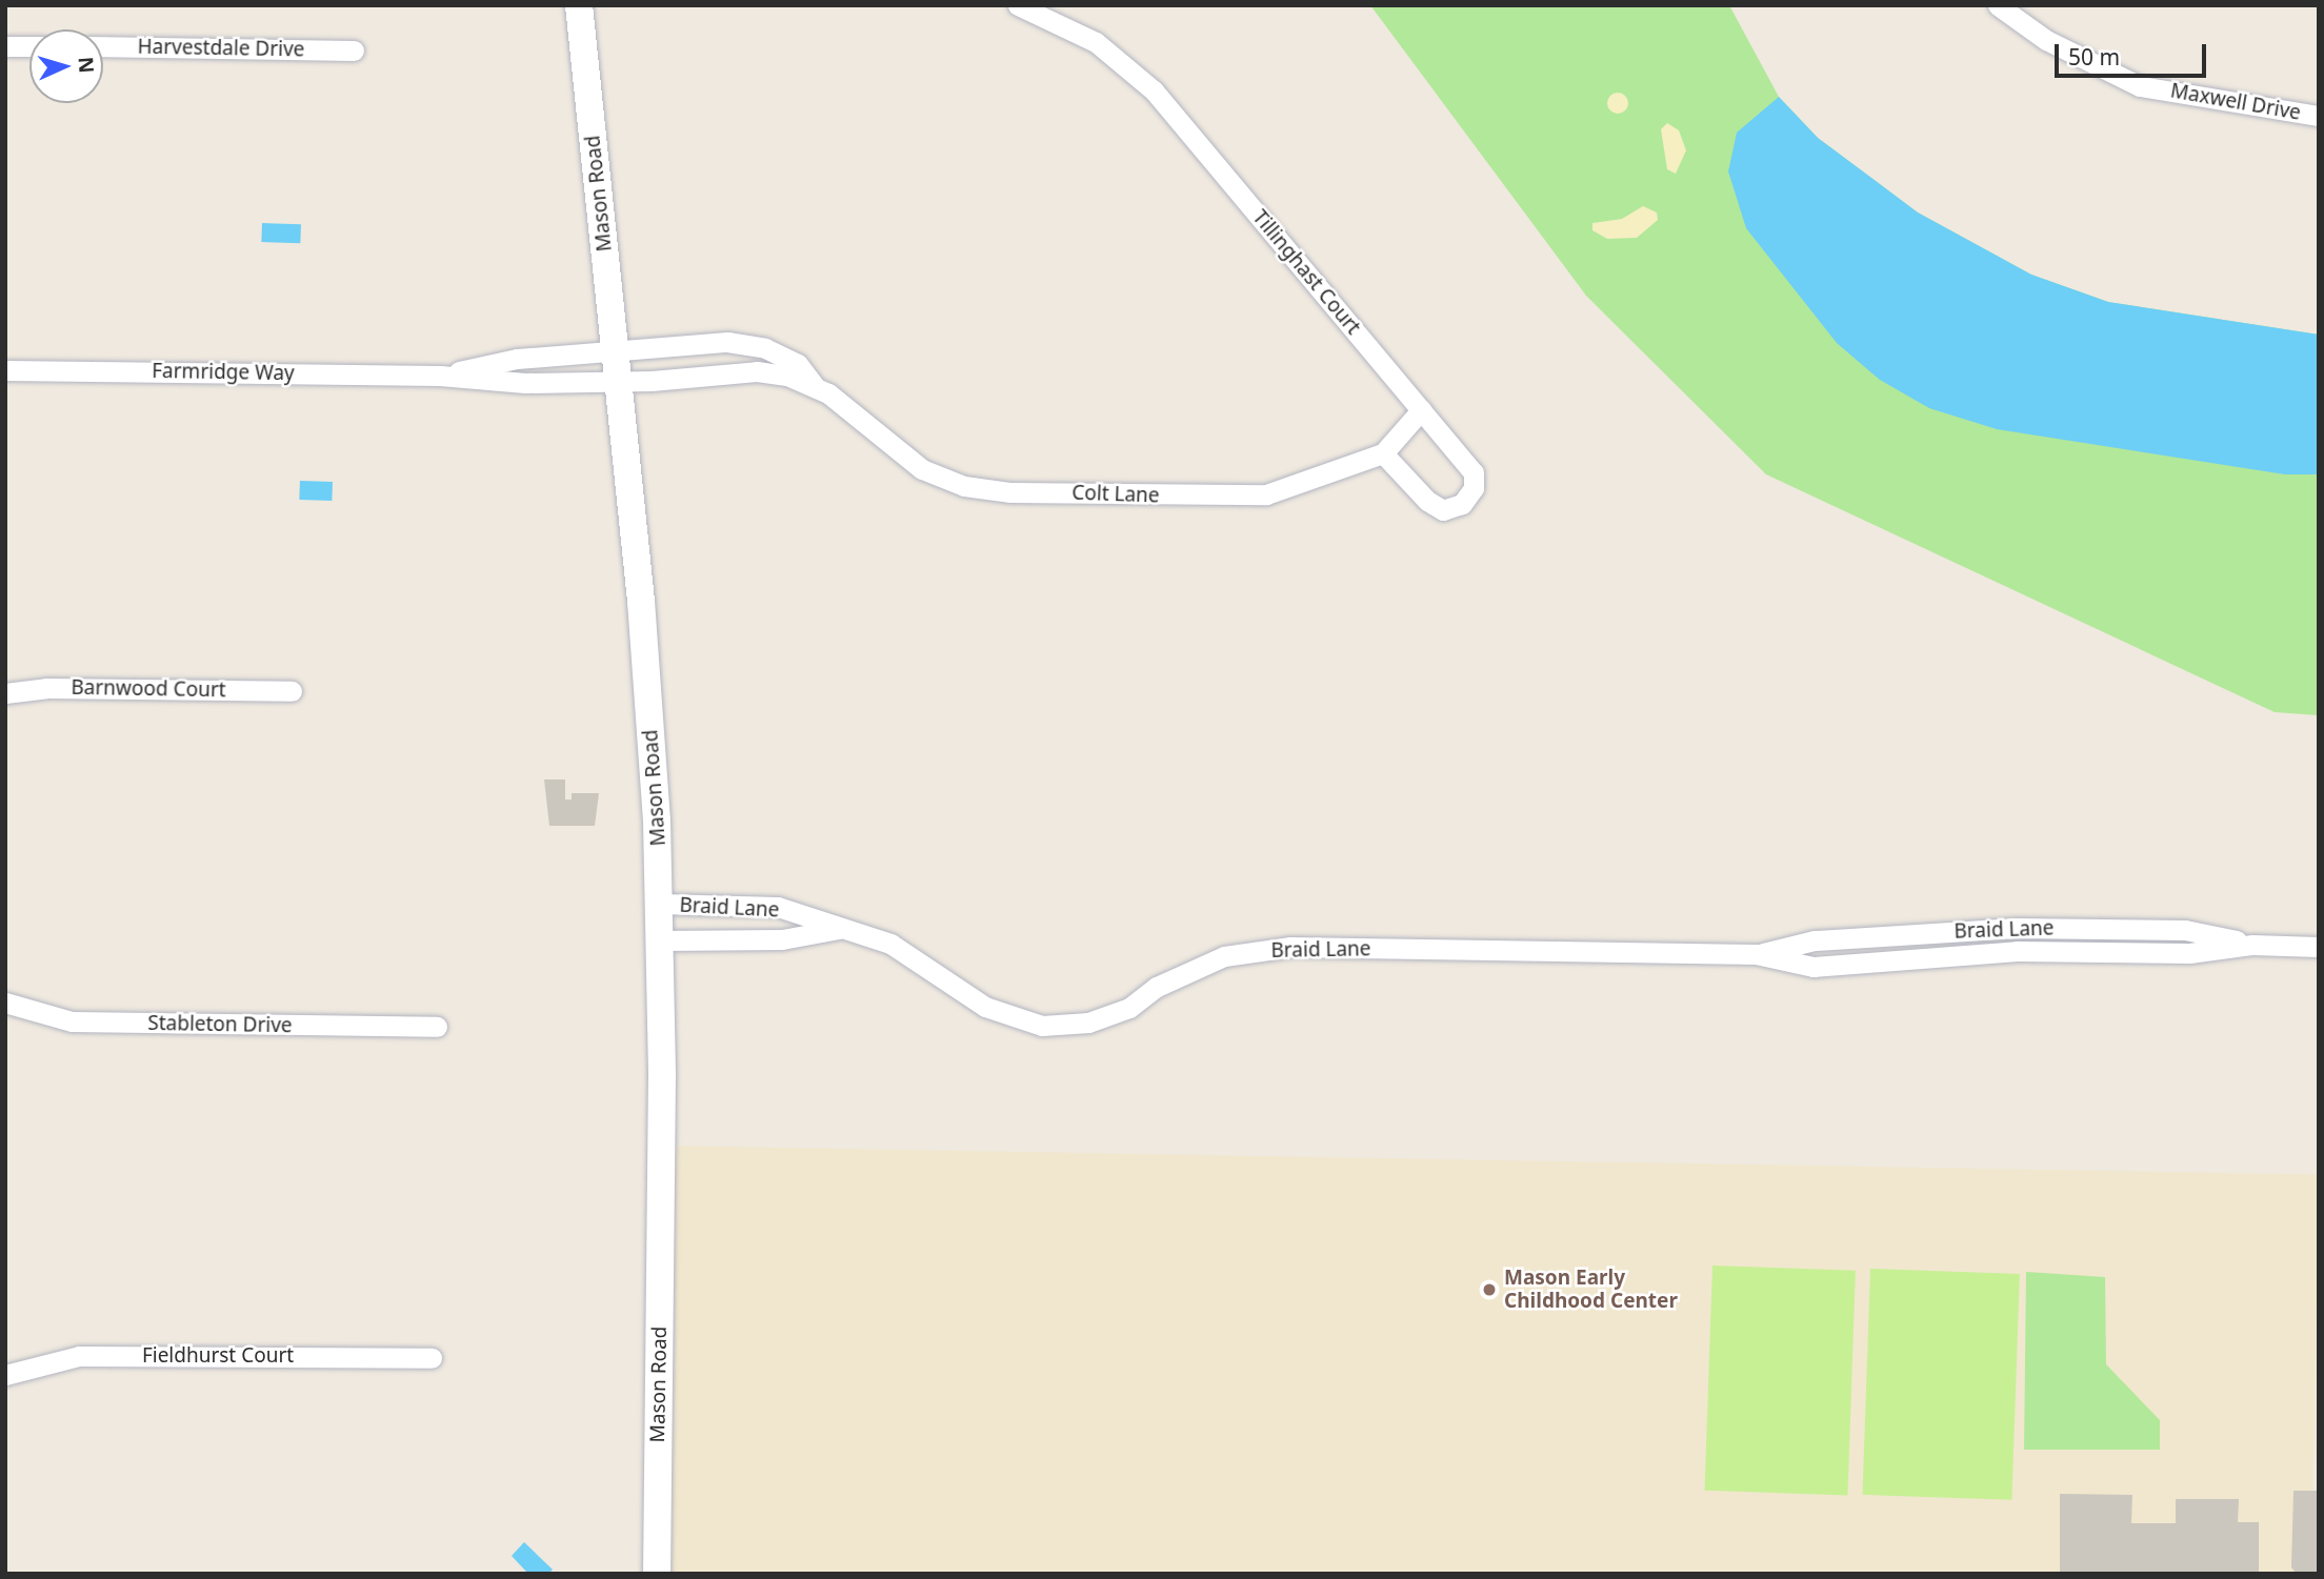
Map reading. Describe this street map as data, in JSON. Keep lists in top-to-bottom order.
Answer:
{
  "streets": {
    "main road": ["Mason Road"],
    "street": [
      "Harvestdale Drive",
      "Maxwell Drive",
      "Tillinghast Court",
      "Farmridge Way",
      "Colt Lane",
      "Barnwood Court",
      "Braid Lane",
      "Stableton Drive",
      "Fieldhurst Court"
    ]
  },
  "crossings": [
    ["Mason Road", "Farmridge Way"],
    ["Mason Road", "Colt Lane"],
    ["Mason Road", "Braid Lane"],
    ["Tillinghast Court", "Colt Lane"],
    ["Farmridge Way", "Colt Lane"]
  ],
  "places": ["Mason Early Childhood Center"],
  "scale_bar": "50 m",
  "north": "right"
}
